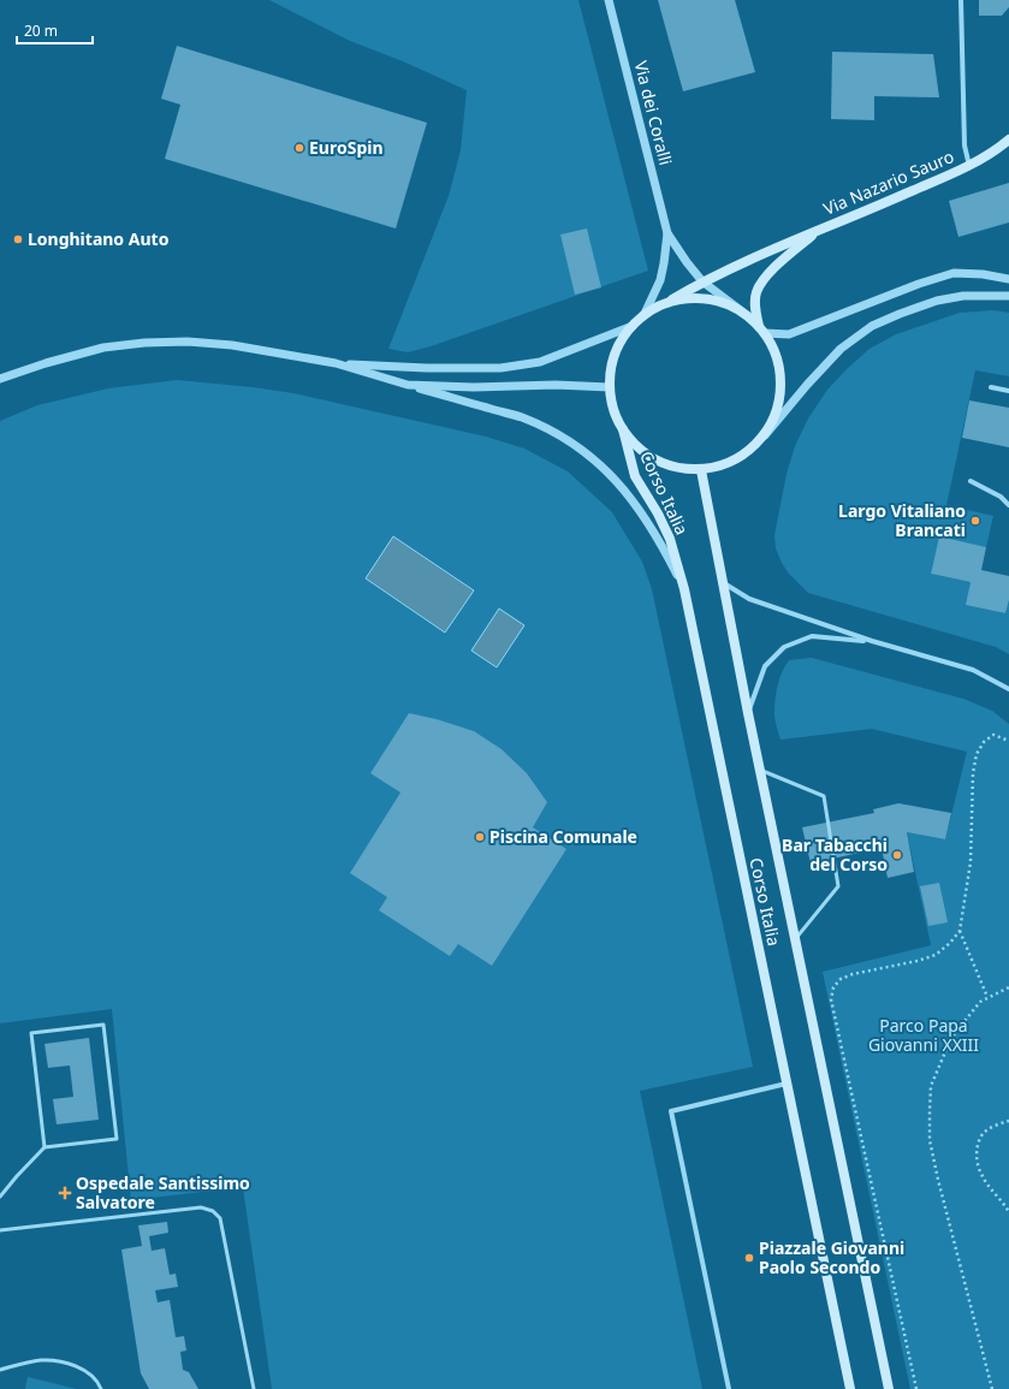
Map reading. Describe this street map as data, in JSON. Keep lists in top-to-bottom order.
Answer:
{
  "streets": {
    "main road": ["Via Nazario Sauro", "Corso Italia"],
    "street": ["Via dei Coralli"]
  },
  "crossings": [
    ["Via Nazario Sauro", "Corso Italia"]
  ],
  "parks": ["Parco Papa Giovanni XXIII"],
  "places": {
    "other": [
      "EuroSpin",
      "Longhitano Auto",
      "Largo Vitaliano Brancati",
      "Piscina Comunale",
      "Bar Tabacchi del Corso",
      "Piazzale Giovanni Paolo Secondo"
    ],
    "health": ["Ospedale Santissimo Salvatore"]
  },
  "scale_bar": "20 m"
}
